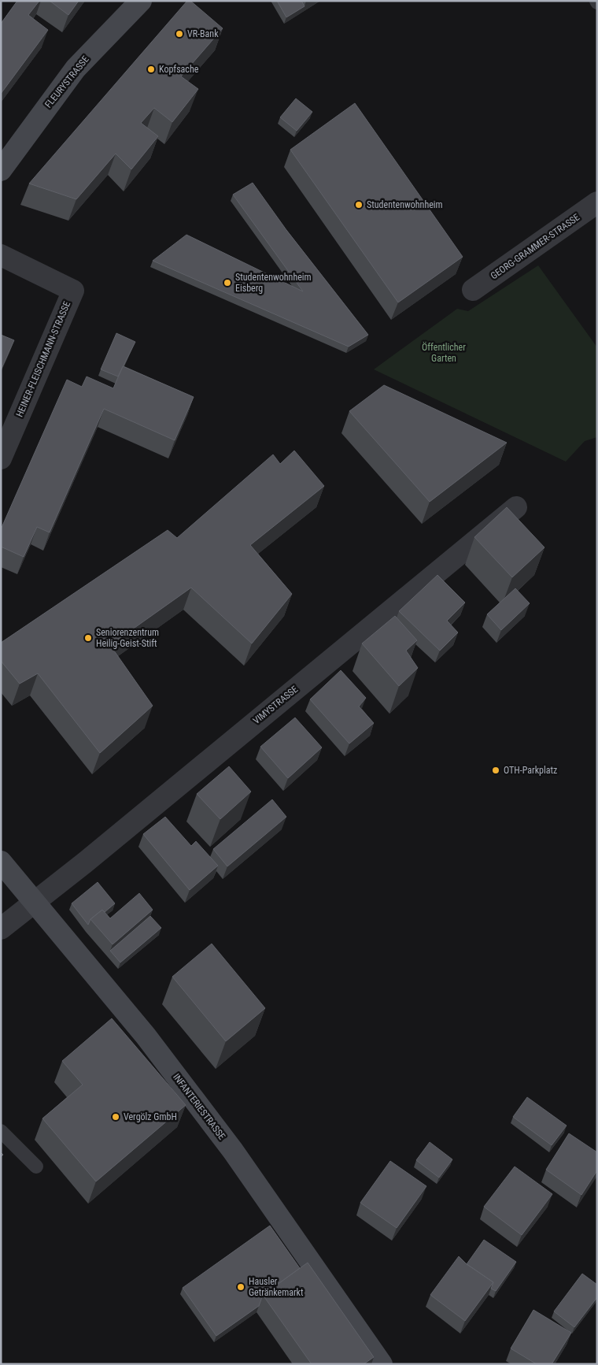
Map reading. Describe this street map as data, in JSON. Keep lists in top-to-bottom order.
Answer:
{
  "streets": {
    "street": [
      "FLEURYSTRASSE",
      "GEORG-GRAMMER-STRASSE",
      "HEINER-FLEISCHMANN-STRASSE",
      "VIMYSTRASSE",
      "INFANTERIESTRASSE"
    ]
  },
  "crossings": [
    ["VIMYSTRASSE", "INFANTERIESTRASSE"]
  ],
  "parks": ["Öffentlicher Garten"],
  "places": [
    "VR-Bank",
    "Kopfsache",
    "Studentenwohnheim",
    "Studentenwohnheim Eisberg",
    "Seniorenzentrum Heilig-Geist-Stift",
    "OTH-Parkplatz",
    "Vergölz GmbH",
    "Hausler Getränkemarkt"
  ]
}
